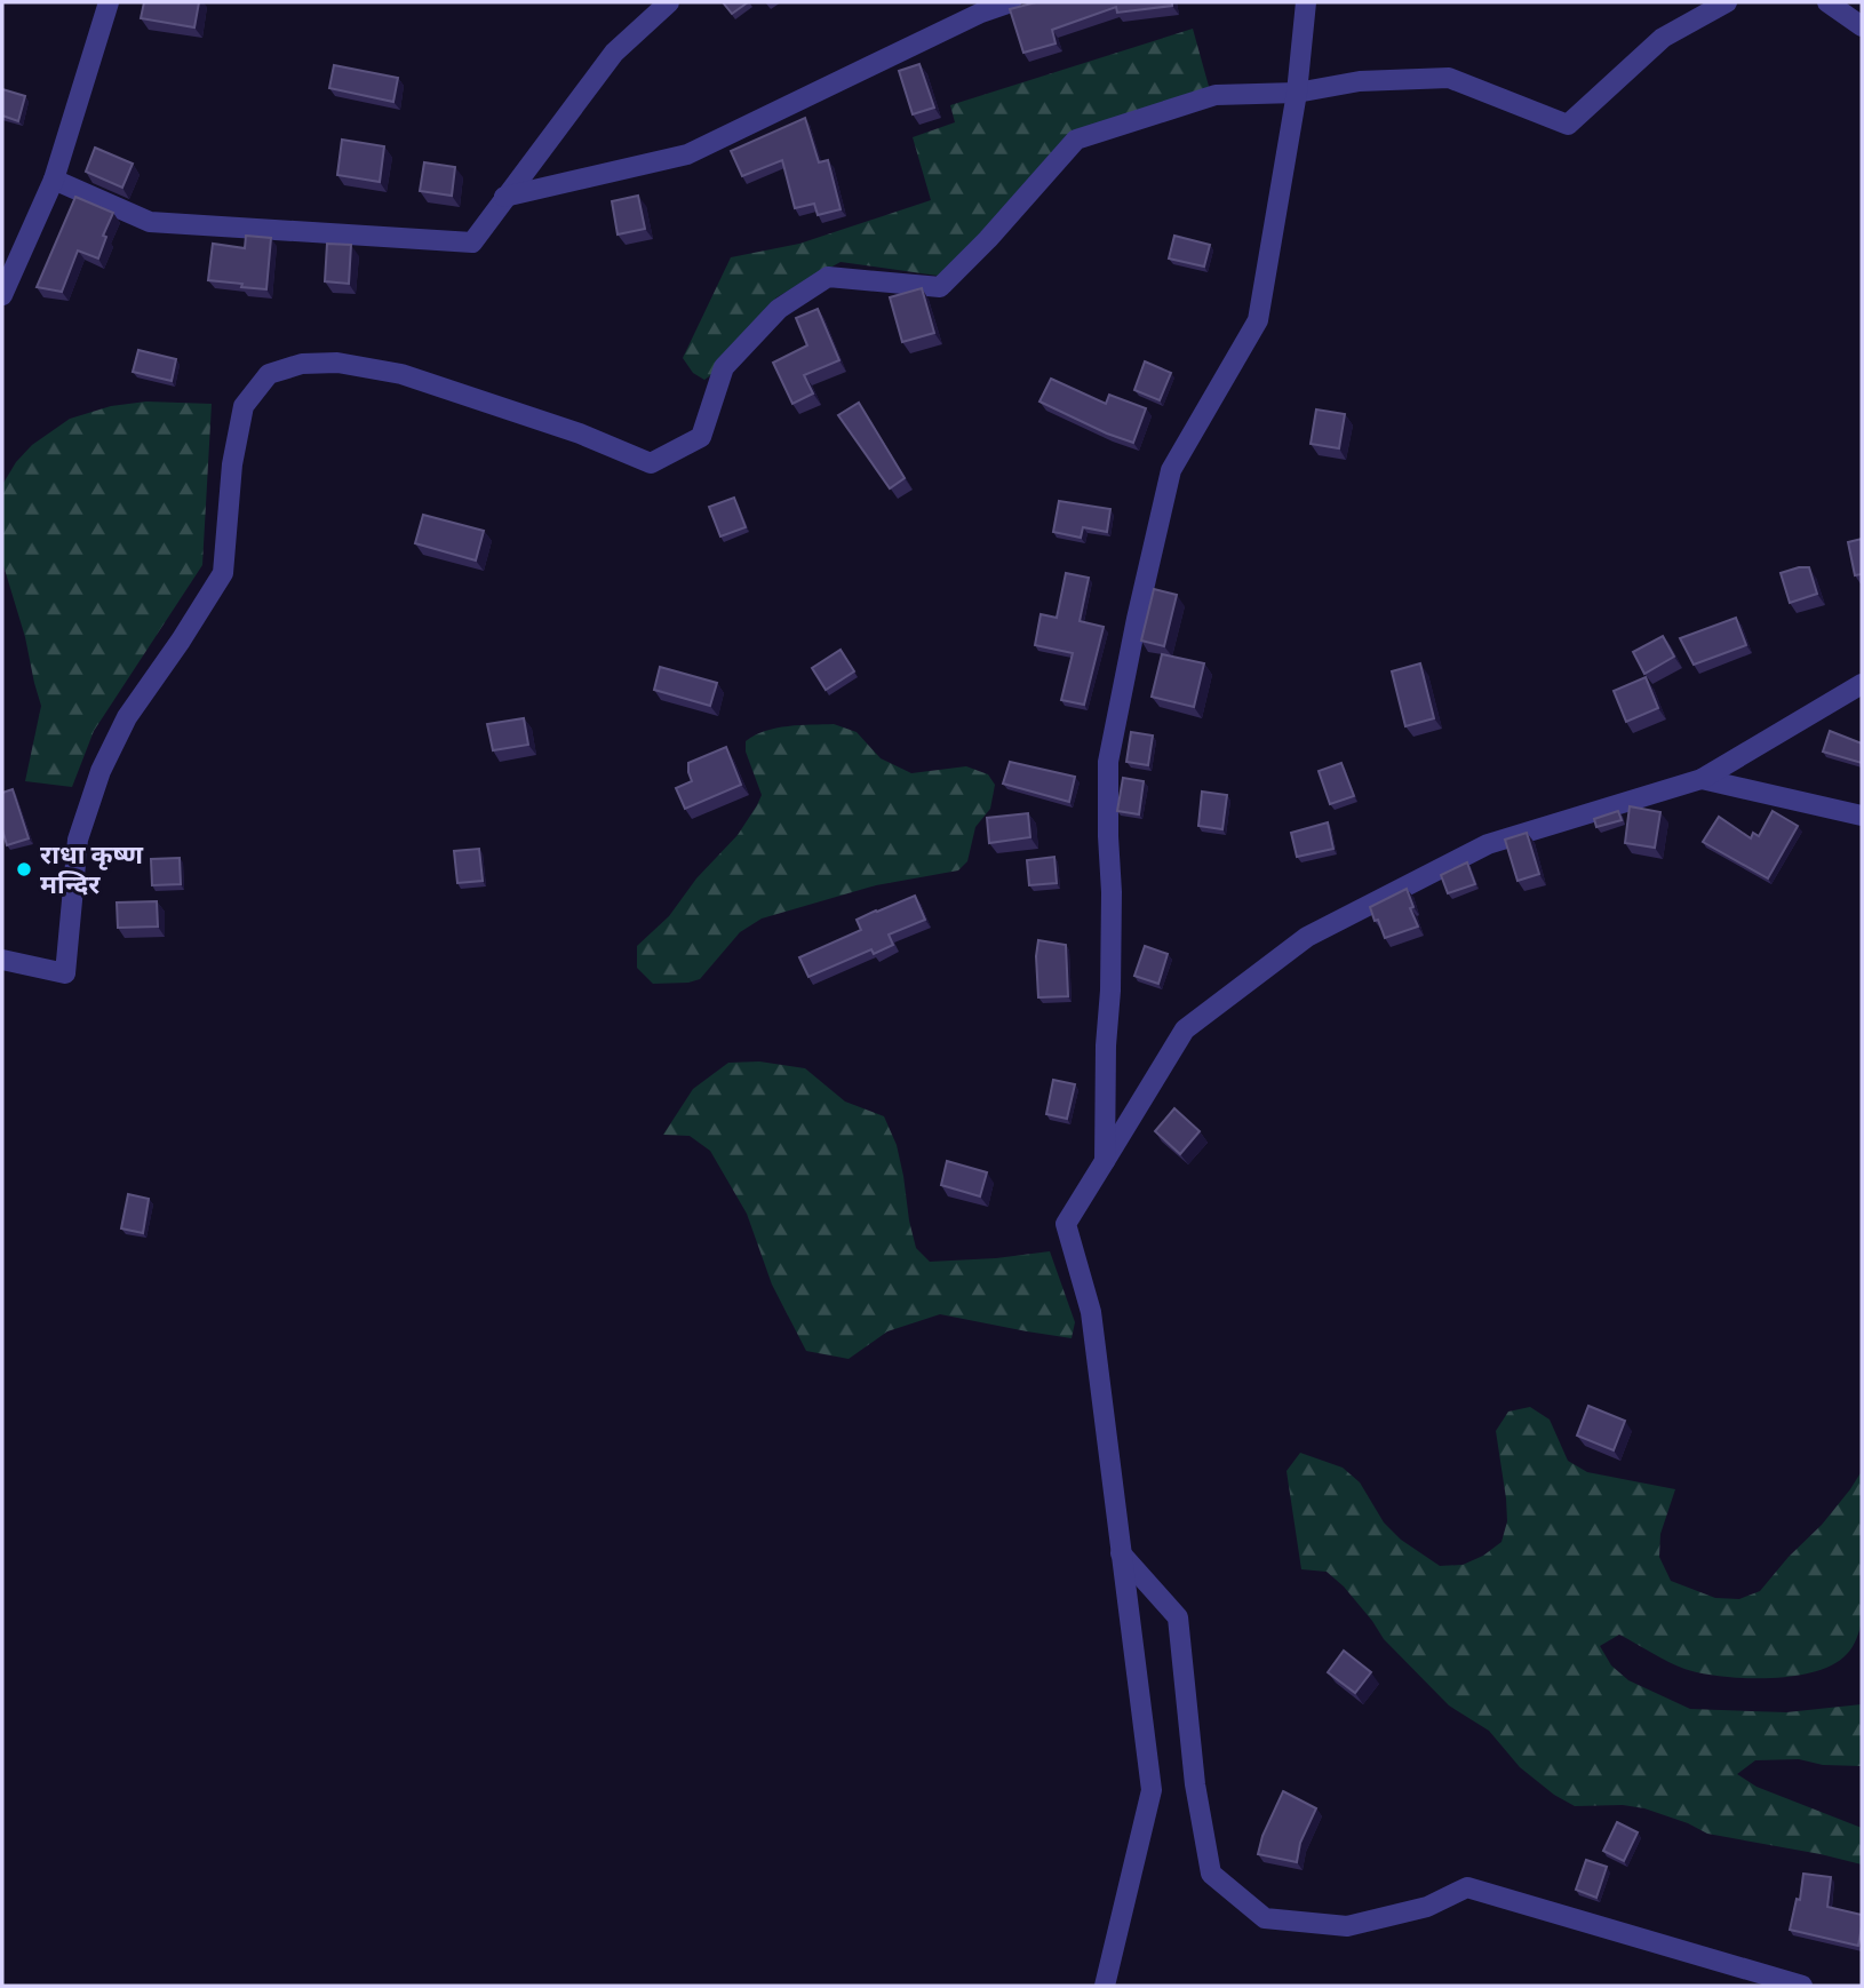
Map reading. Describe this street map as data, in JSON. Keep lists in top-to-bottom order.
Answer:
{
  "places": ["राधा कृष्ण मन्दिर"]
}
